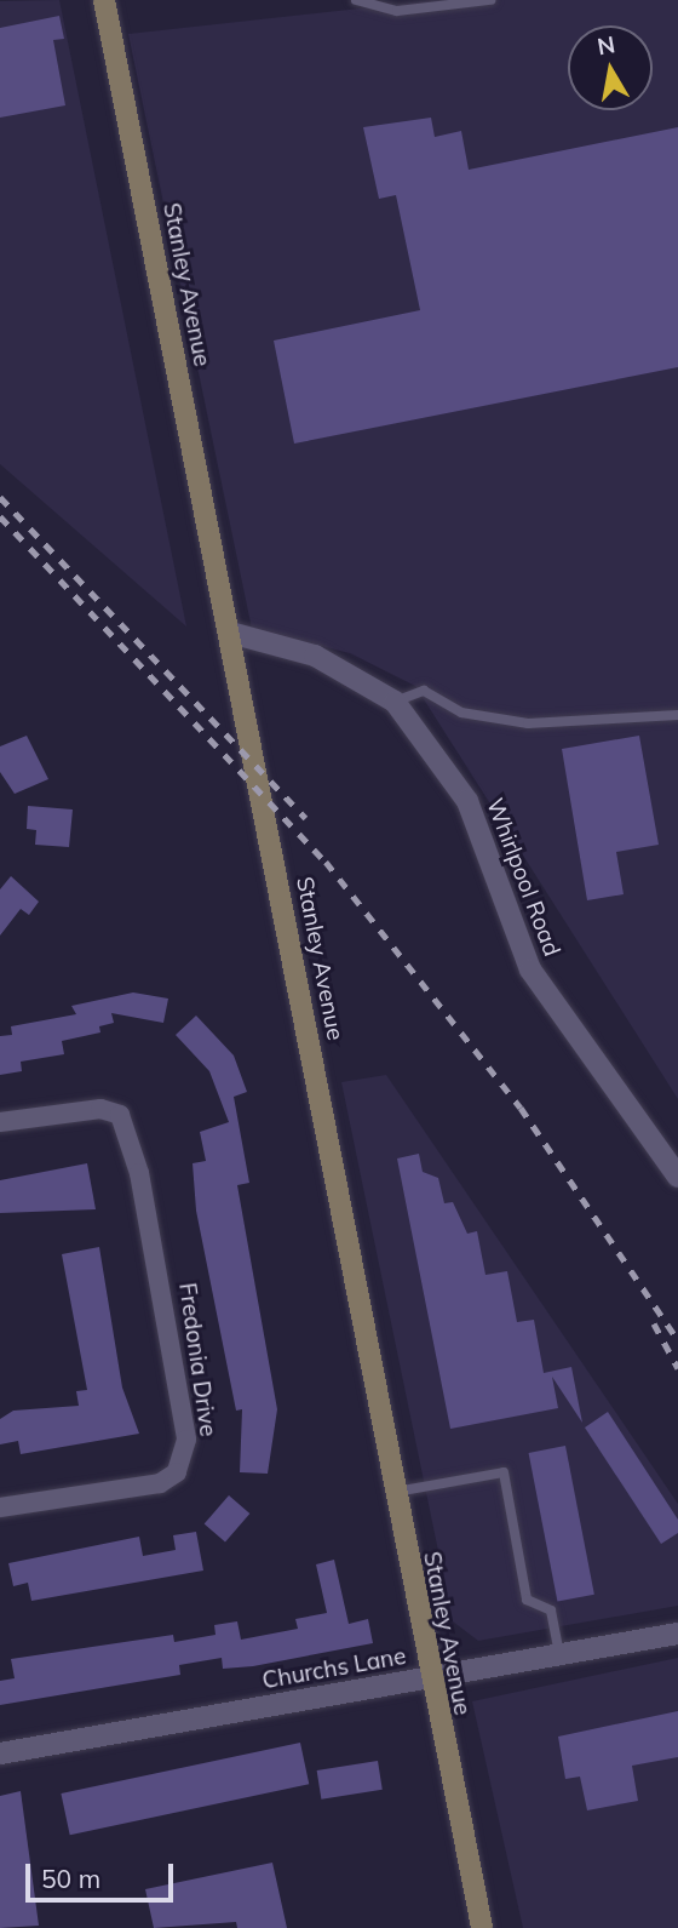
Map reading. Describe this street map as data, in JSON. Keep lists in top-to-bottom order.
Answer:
{
  "streets": {
    "main road": ["Stanley Avenue"],
    "street": ["Whirlpool Road", "Fredonia Drive", "Churchs Lane"]
  },
  "crossings": [
    ["Stanley Avenue", "Whirlpool Road"],
    ["Stanley Avenue", "Churchs Lane"]
  ],
  "scale_bar": "50 m",
  "north": "top"
}
